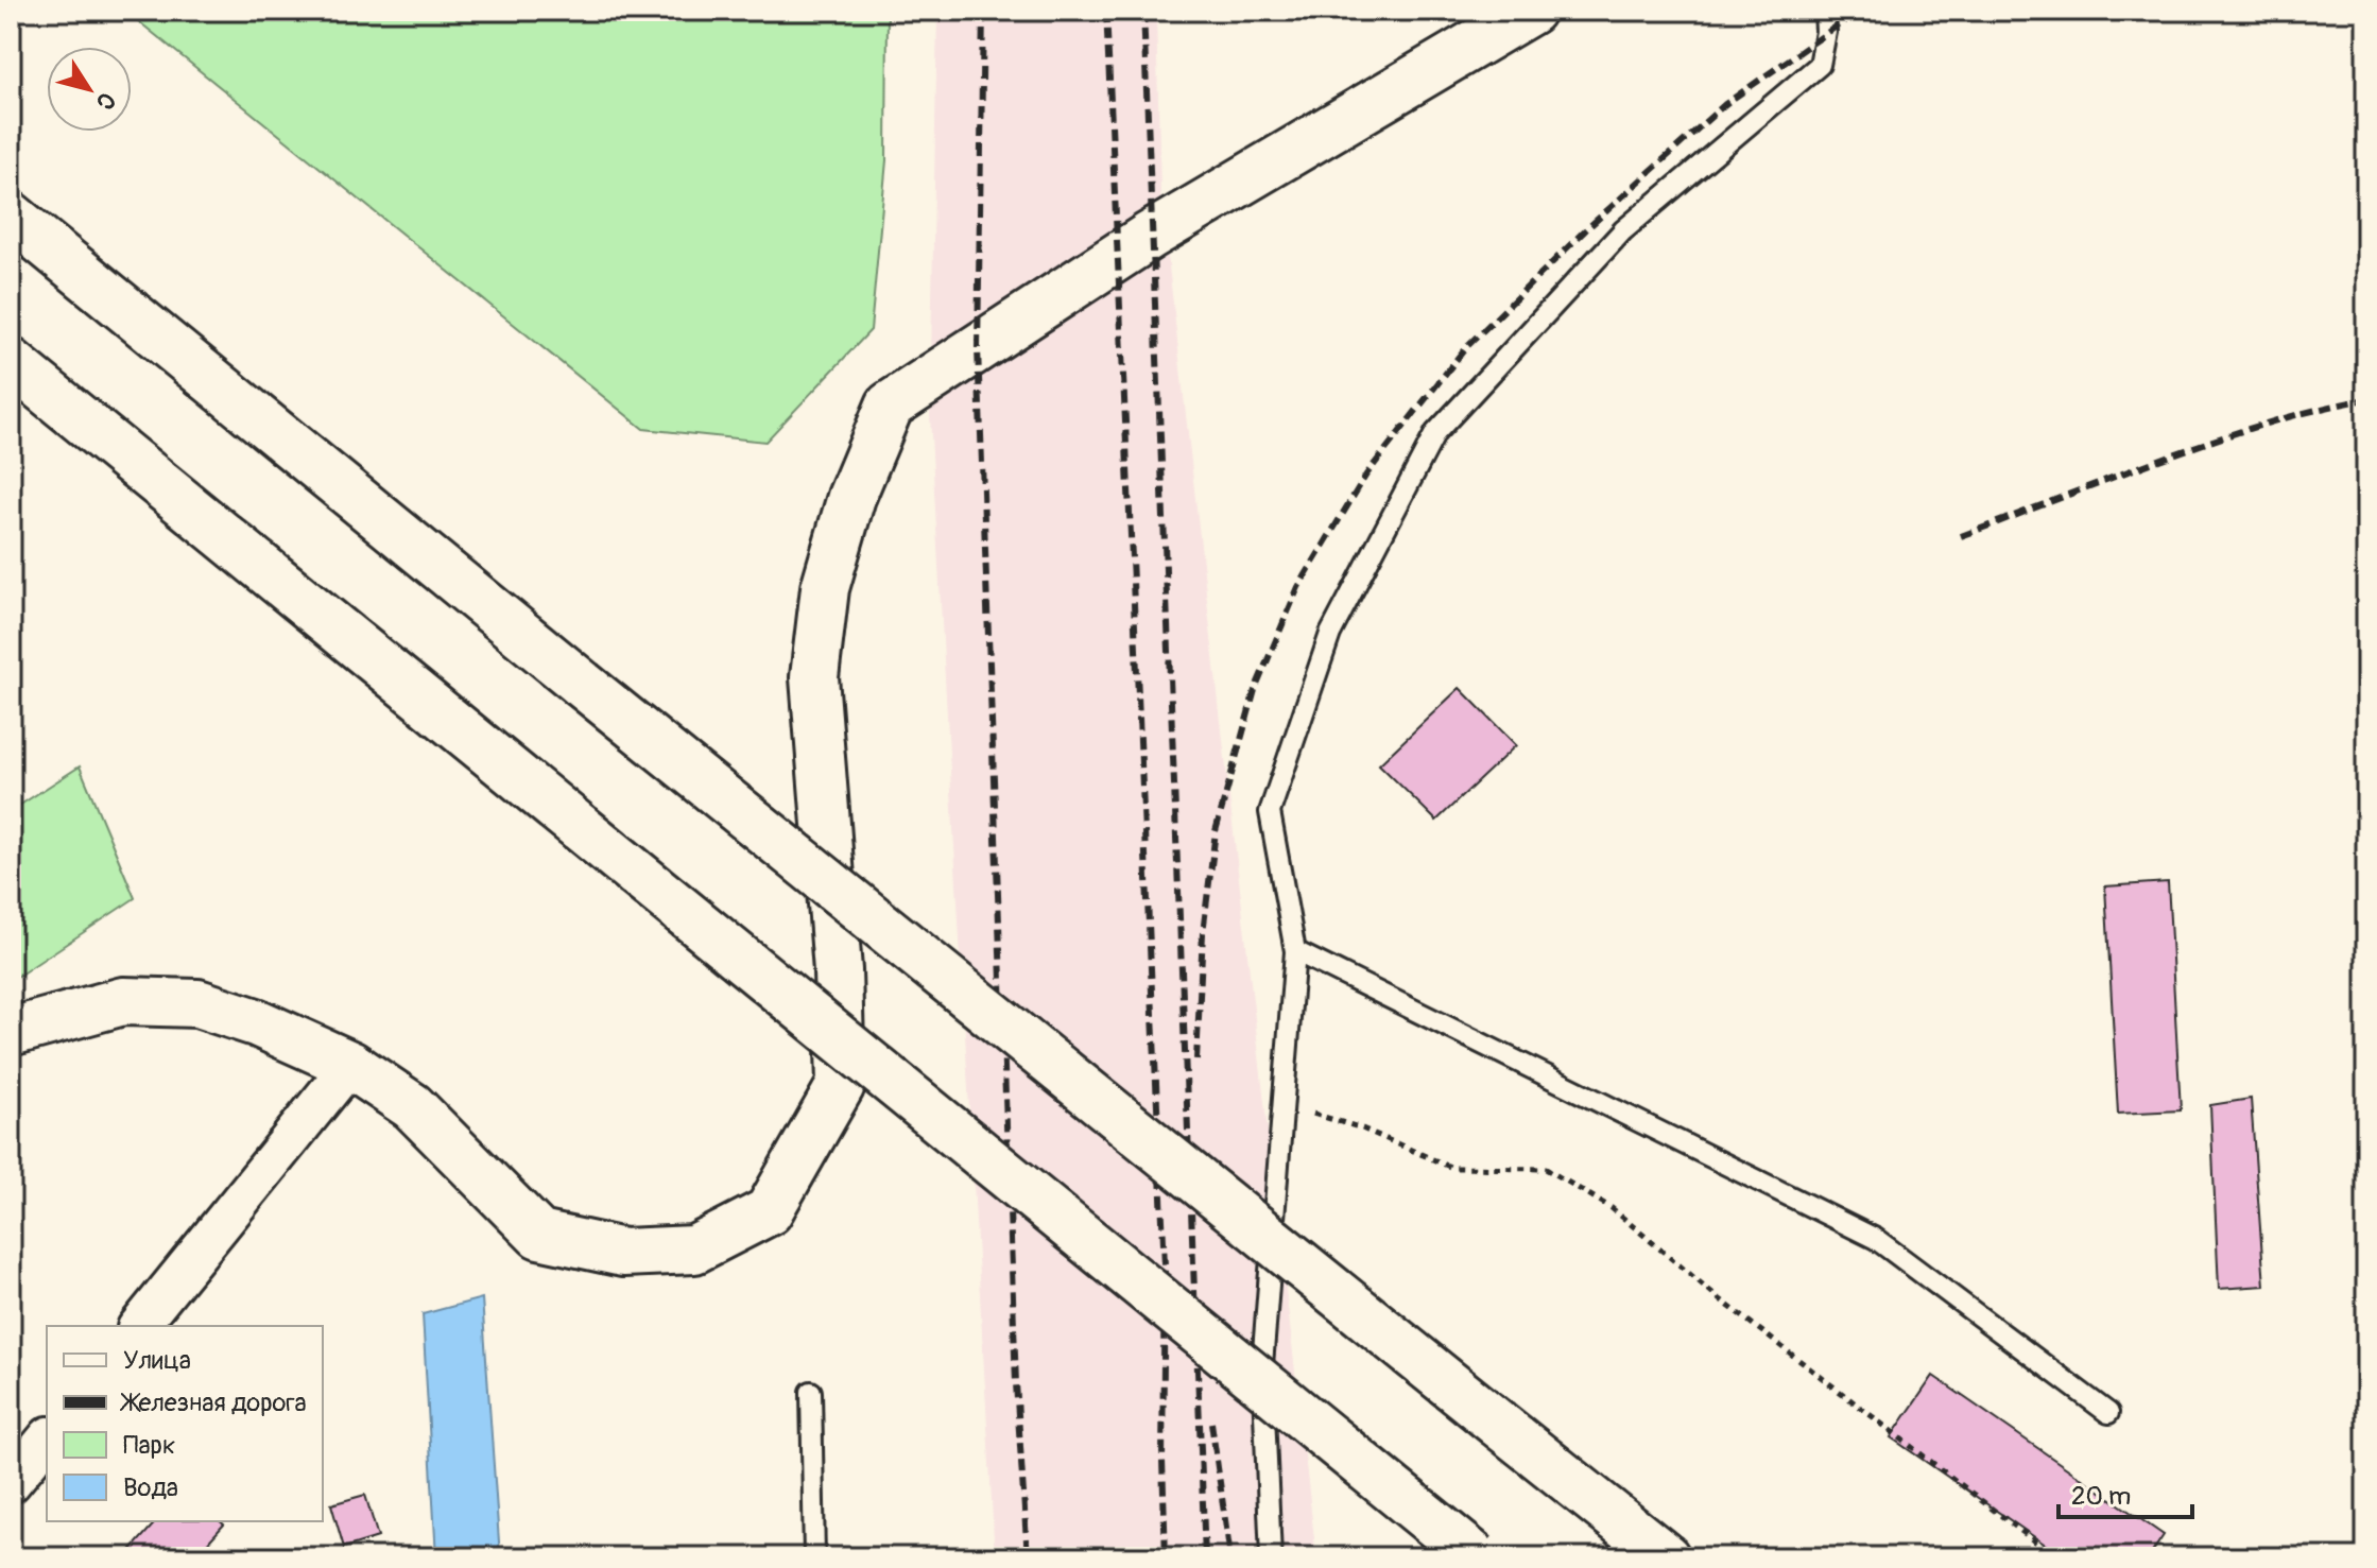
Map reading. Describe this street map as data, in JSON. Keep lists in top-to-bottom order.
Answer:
{
  "legend": [
    "Улица",
    "Железная дорога",
    "Парк",
    "Вода"
  ],
  "scale_bar": "20 m",
  "north": "bottom right"
}
